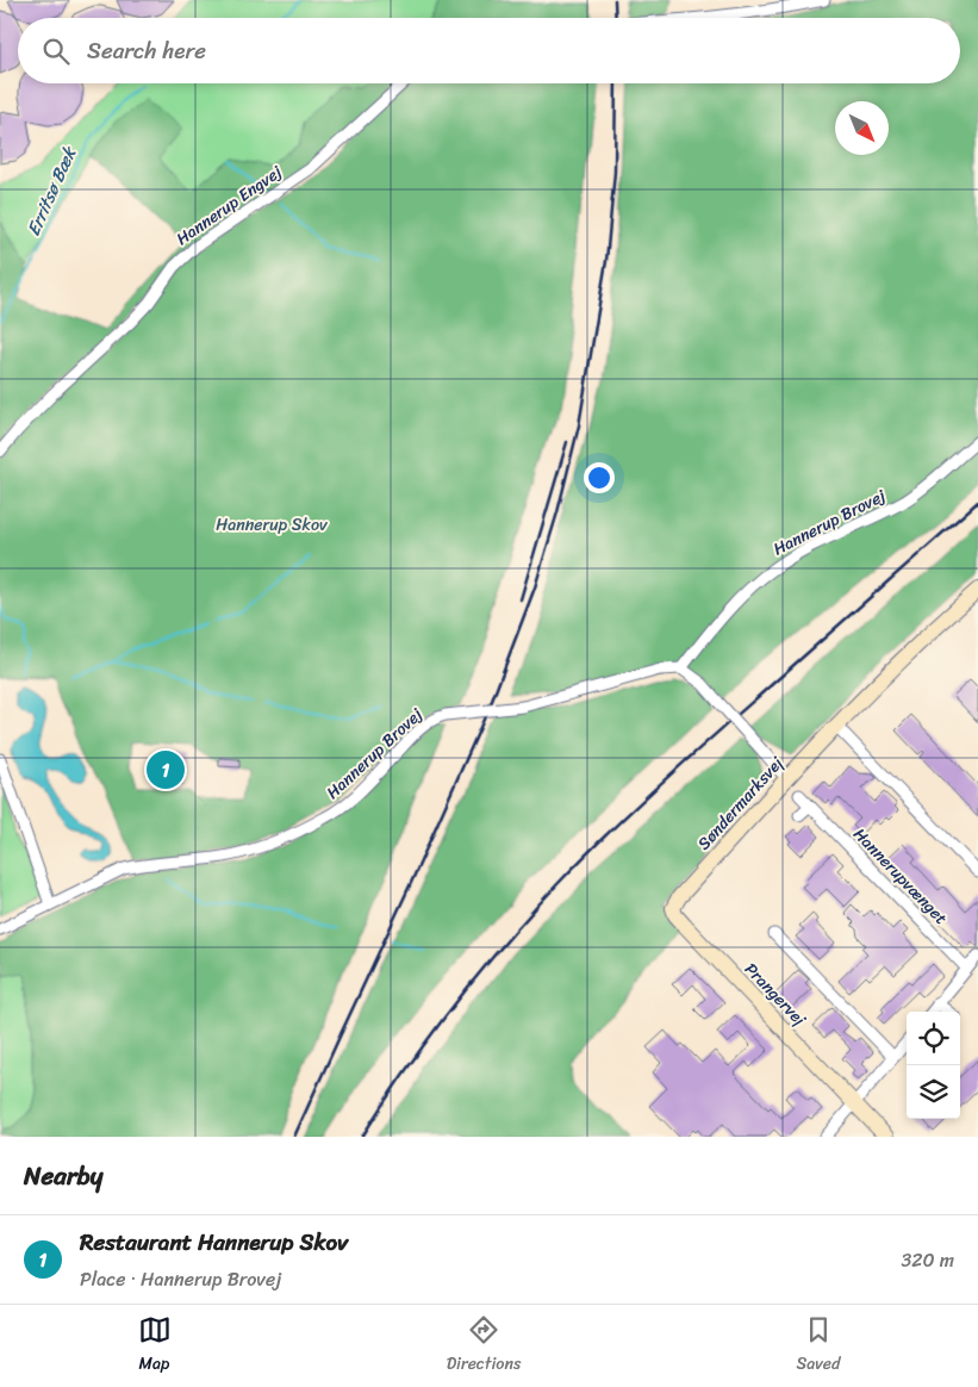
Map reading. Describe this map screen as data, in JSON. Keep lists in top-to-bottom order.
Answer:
{
  "streets": {
    "street": [
      "Hannerup Engvej",
      "Hannerup Brovej",
      "Søndermarksvej",
      "Hannerupvænget",
      "Prangervej"
    ]
  },
  "crossings": [
    ["Søndermarksvej", "Prangervej"]
  ],
  "water": ["Erritsø Bæk"],
  "parks": ["Hannerup Skov"],
  "north": "bottom right",
  "page": {
    "search": "Search here",
    "pins": "1",
    "heading": "Nearby",
    "list": [
      {
        "mark": "1",
        "name": "Restaurant Hannerup Skov",
        "note": "Place · Hannerup Brovej",
        "value": "320 m"
      }
    ],
    "nav": ["Map", "Directions", "Saved"]
  }
}
